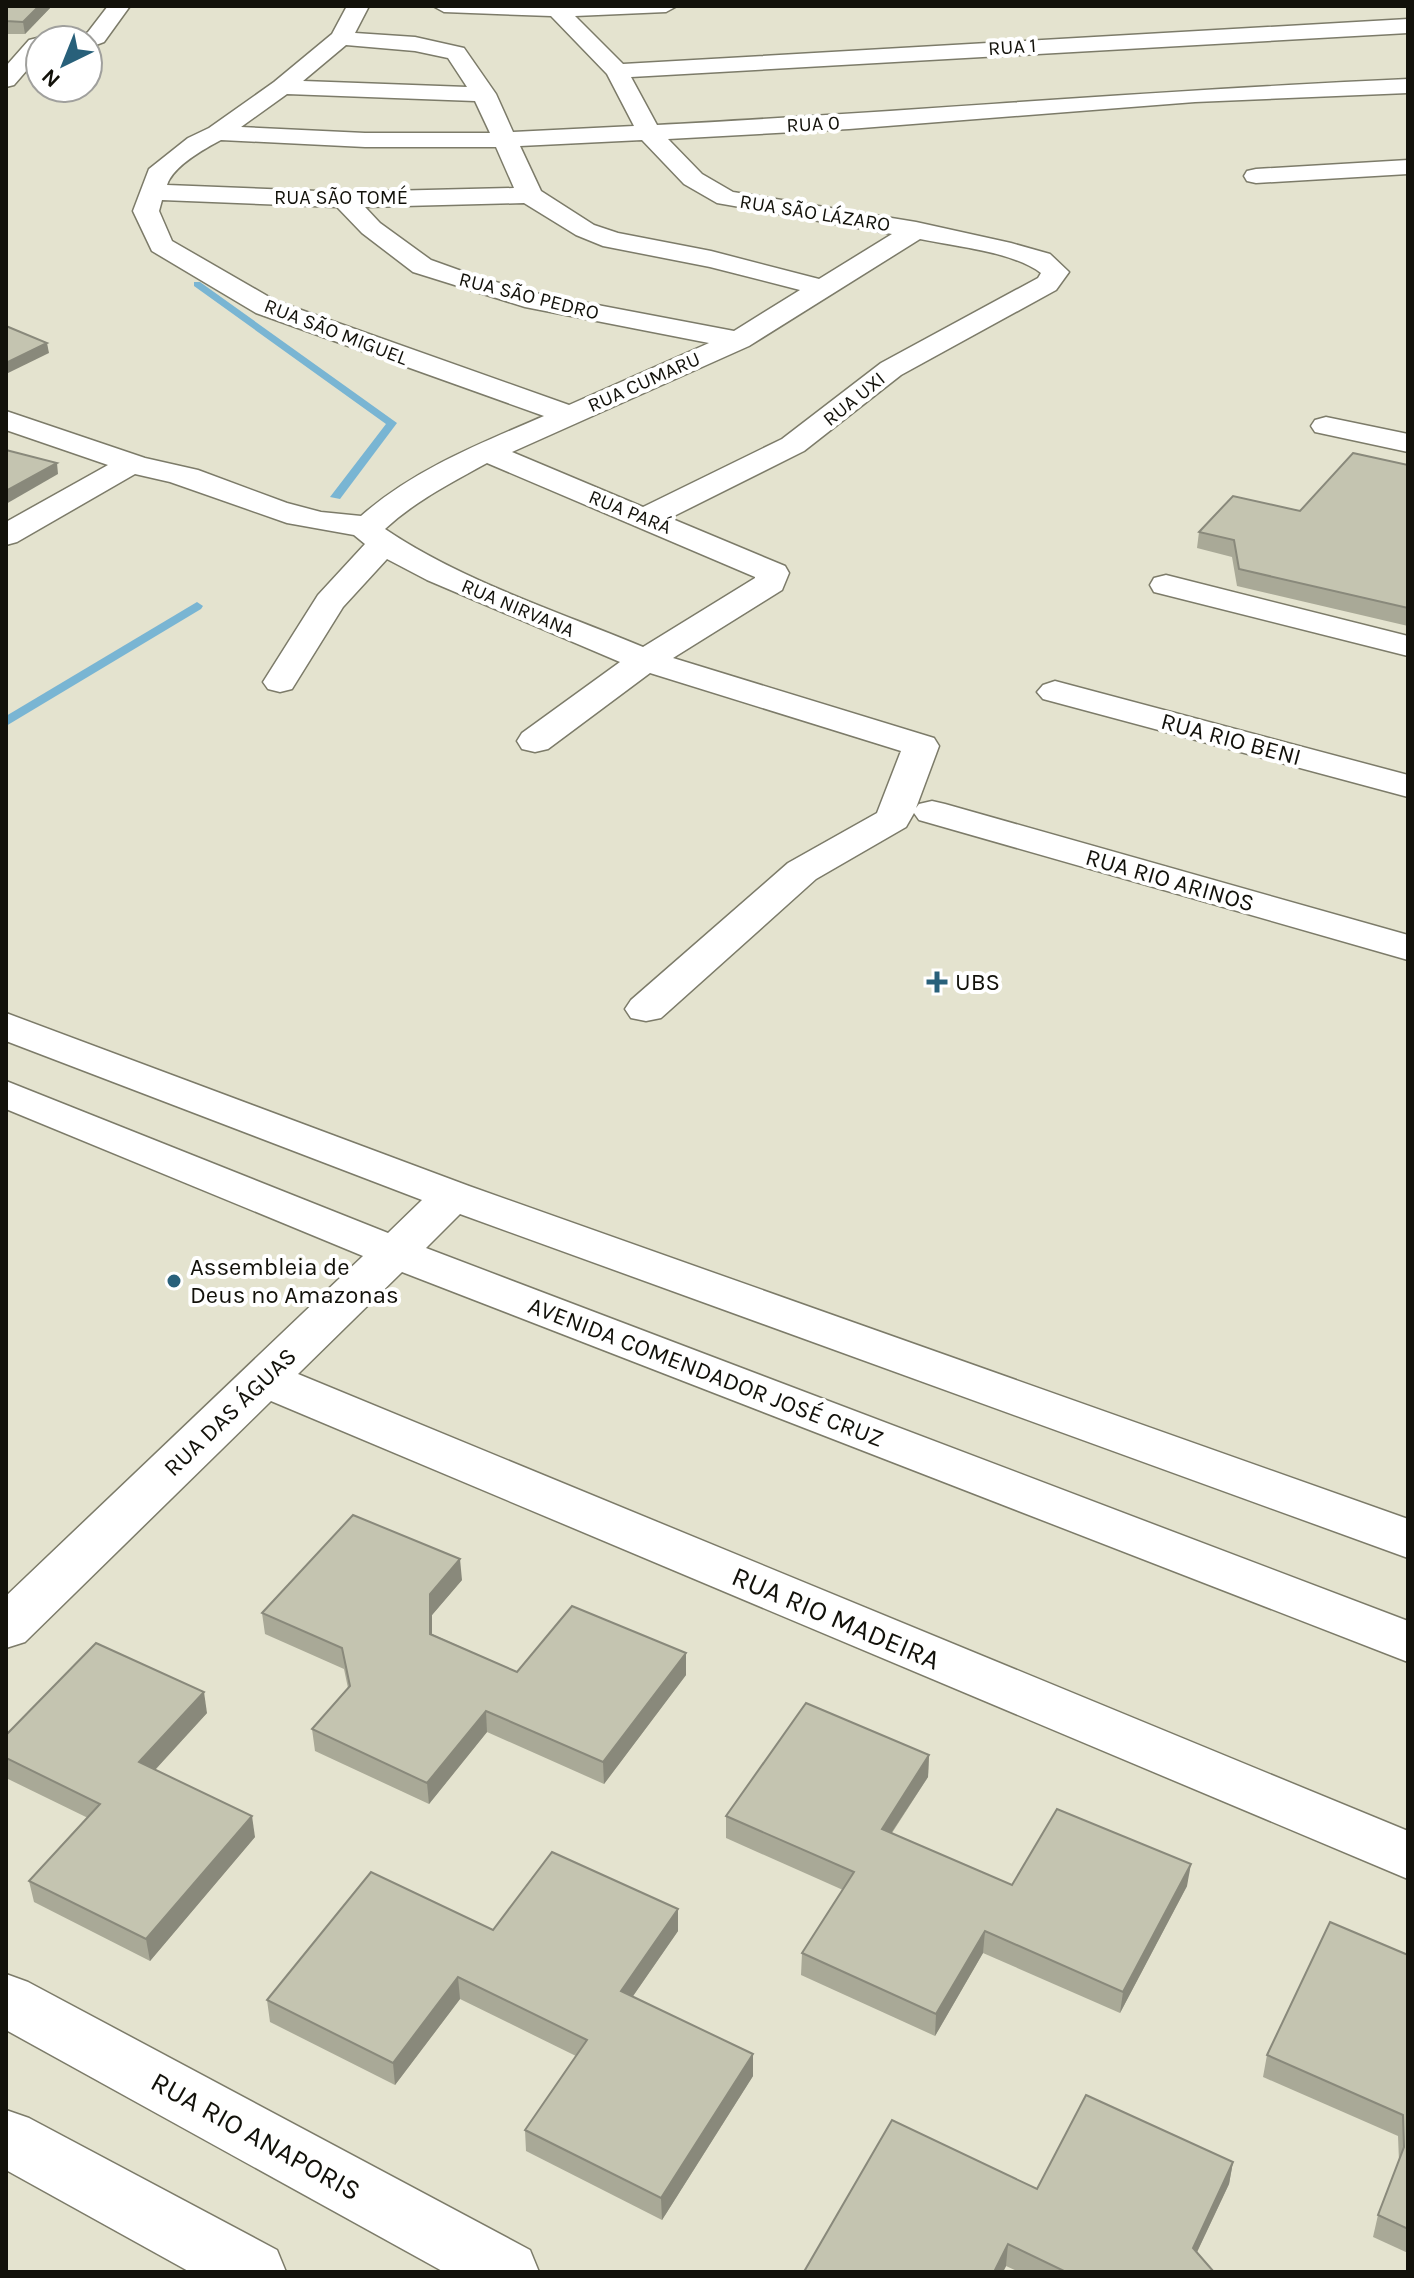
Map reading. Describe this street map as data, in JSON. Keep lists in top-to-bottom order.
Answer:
{
  "streets": {
    "street": [
      "RUA 1",
      "RUA 0",
      "RUA SÃO TOMÉ",
      "RUA SÃO LÁZARO",
      "RUA SÃO PEDRO",
      "RUA SÃO MIGUEL",
      "RUA CUMARU",
      "RUA UXI",
      "RUA PARÁ",
      "RUA NIRVANA",
      "RUA RIO BENI",
      "RUA RIO ARINOS",
      "AVENIDA COMENDADOR JOSÉ CRUZ",
      "RUA DAS ÁGUAS",
      "RUA RIO MADEIRA",
      "RUA RIO ANAPORIS"
    ]
  },
  "crossings": [
    ["RUA 1", "RUA SÃO LÁZARO"],
    ["RUA 0", "RUA SÃO LÁZARO"],
    ["RUA SÃO TOMÉ", "RUA SÃO PEDRO"],
    ["RUA SÃO TOMÉ", "RUA SÃO MIGUEL"],
    ["RUA SÃO LÁZARO", "RUA CUMARU"],
    ["RUA SÃO LÁZARO", "RUA UXI"],
    ["RUA SÃO PEDRO", "RUA CUMARU"],
    ["RUA SÃO MIGUEL", "RUA CUMARU"],
    ["RUA CUMARU", "RUA PARÁ"],
    ["RUA CUMARU", "RUA NIRVANA"],
    ["RUA UXI", "RUA PARÁ"],
    ["RUA PARÁ", "RUA NIRVANA"],
    ["AVENIDA COMENDADOR JOSÉ CRUZ", "RUA DAS ÁGUAS"],
    ["RUA DAS ÁGUAS", "RUA RIO MADEIRA"]
  ],
  "places": {
    "health": ["UBS"],
    "other": ["Assembleia de Deus no Amazonas"]
  },
  "north": "bottom left"
}
